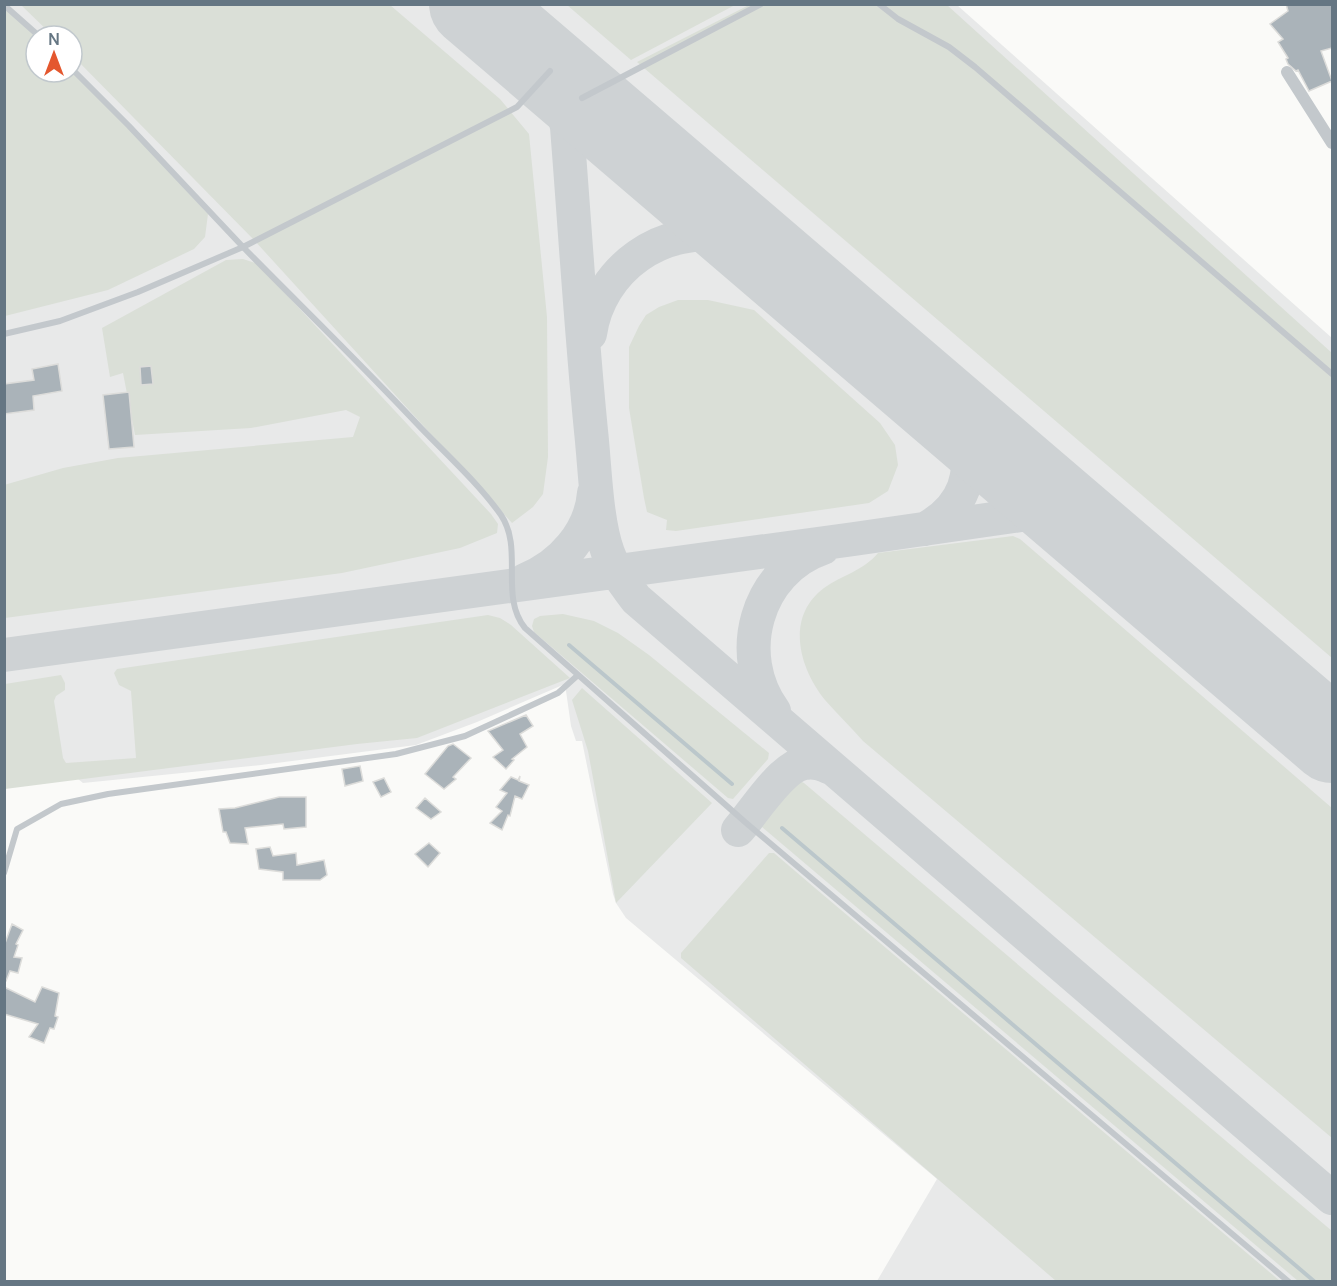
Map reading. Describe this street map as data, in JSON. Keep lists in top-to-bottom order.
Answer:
{
  "north": "top"
}
